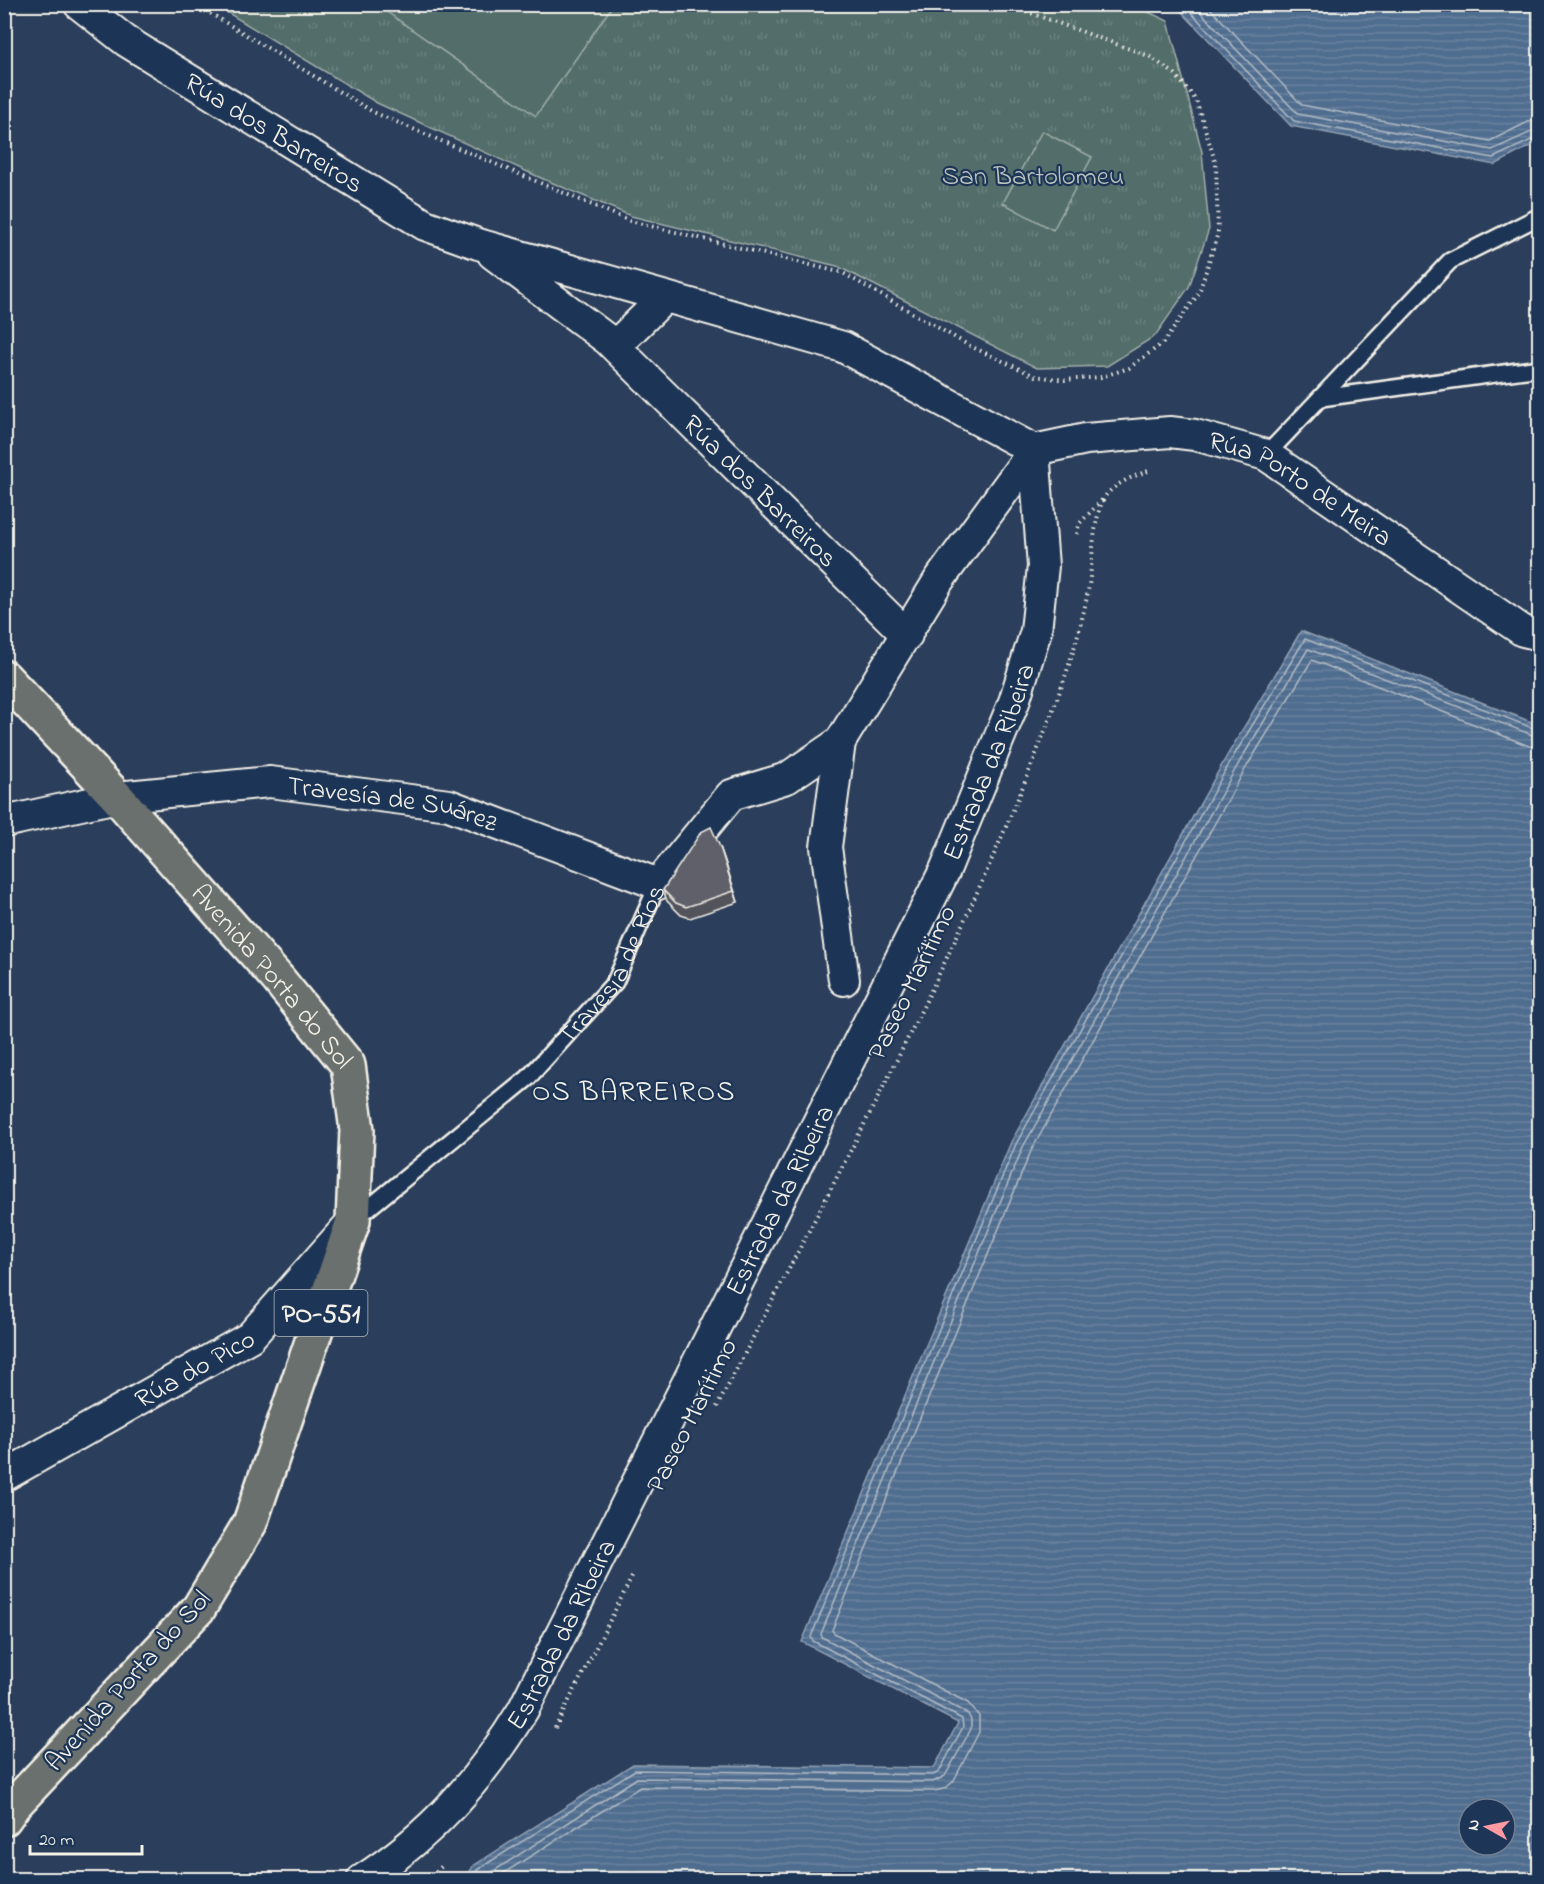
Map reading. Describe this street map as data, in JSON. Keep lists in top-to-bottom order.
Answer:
{
  "streets": {
    "main road": ["Avenida Porta do Sol", "PO-551"],
    "street": [
      "Rúa dos Barreiros",
      "Rúa Porto de Meira",
      "Estrada da Ribeira",
      "Travesía de Suárez",
      "Travesía de Ríos",
      "Rúa do Pico"
    ],
    "path": ["Paseo Marítimo"]
  },
  "crossings": [
    ["Rúa dos Barreiros", "Rúa Porto de Meira"],
    ["Rúa dos Barreiros", "Estrada da Ribeira"],
    ["Rúa Porto de Meira", "Estrada da Ribeira"],
    ["Travesía de Suárez", "Travesía de Ríos"],
    ["Travesía de Suárez", "Avenida Porta do Sol"],
    ["Travesía de Ríos", "Avenida Porta do Sol"],
    ["Travesía de Ríos", "Rúa do Pico"],
    ["Avenida Porta do Sol", "Rúa do Pico"]
  ],
  "districts": ["OS BARREIROS"],
  "parks": ["San Bartolomeu"],
  "scale_bar": "20 m",
  "north": "left"
}
